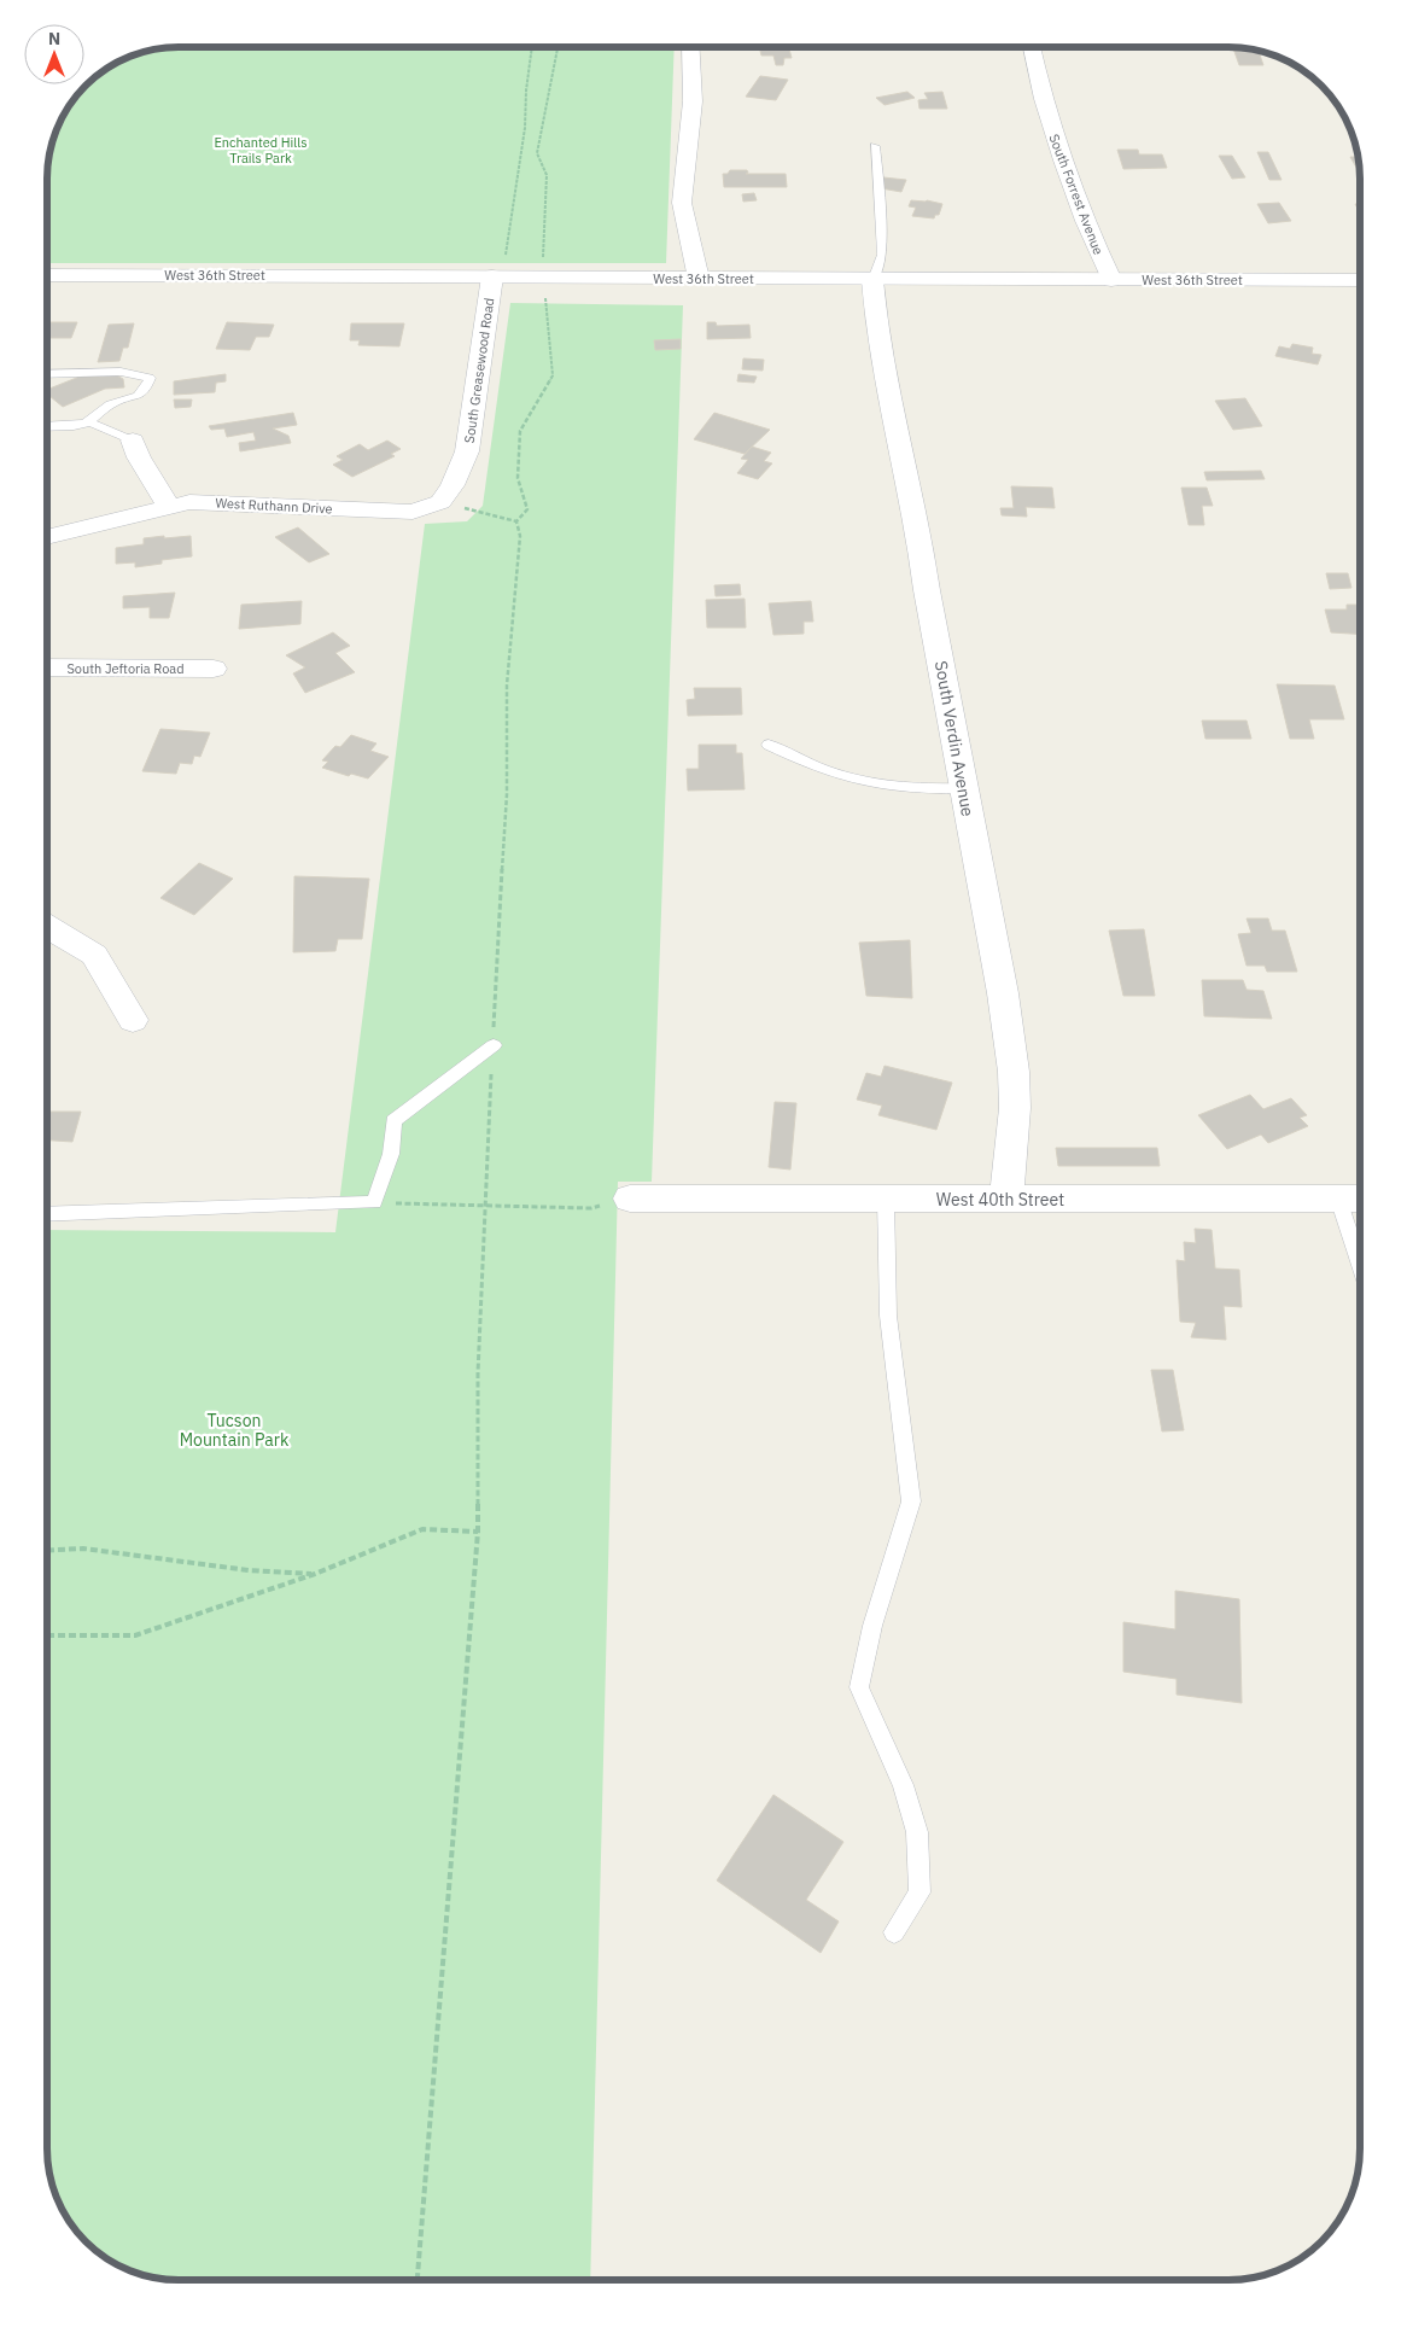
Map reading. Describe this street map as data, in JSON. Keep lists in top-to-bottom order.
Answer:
{
  "streets": {
    "street": [
      "South Forrest Avenue",
      "West 36th Street",
      "South Greasewood Road",
      "West Ruthann Drive",
      "South Jeftoria Road",
      "South Verdin Avenue",
      "West 40th Street"
    ]
  },
  "crossings": [
    ["South Forrest Avenue", "West 36th Street"],
    ["West 36th Street", "South Greasewood Road"],
    ["West 36th Street", "South Verdin Avenue"],
    ["South Greasewood Road", "West Ruthann Drive"],
    ["South Verdin Avenue", "West 40th Street"]
  ],
  "parks": ["Enchanted Hills Trails Park", "Tucson Mountain Park"],
  "north": "top"
}
